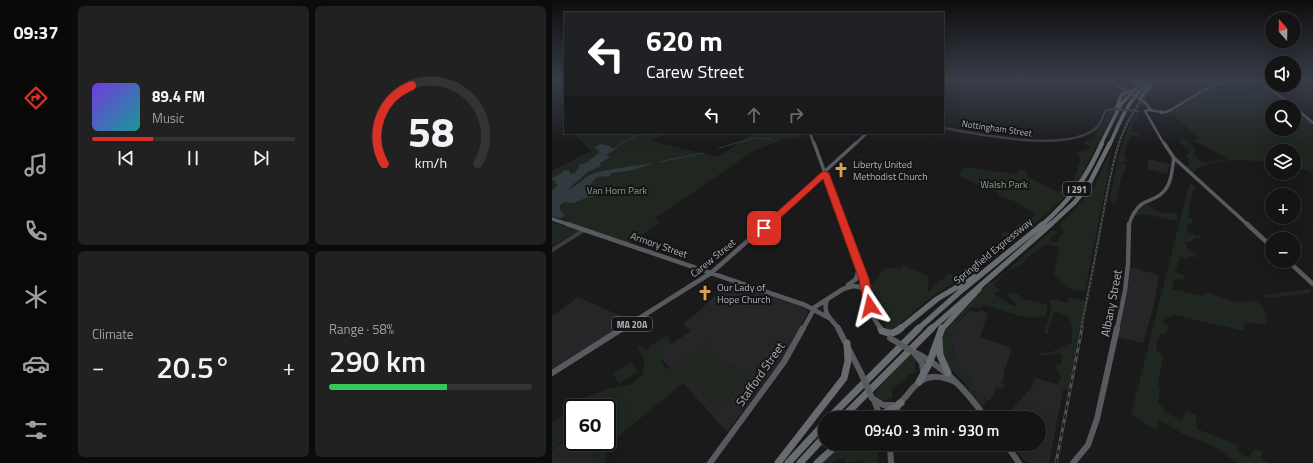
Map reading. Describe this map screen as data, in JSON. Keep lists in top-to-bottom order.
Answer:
{
  "streets": {
    "highway": ["I 291", "Springfield Expressway"],
    "main road": [
      "Armory Street",
      "Carew Street",
      "Albany Street",
      "MA 20A",
      "Stafford Street"
    ],
    "street": ["Nottingham Street"]
  },
  "crossings": [
    ["Armory Street", "Carew Street"],
    ["Armory Street", "Stafford Street"]
  ],
  "parks": ["Walsh Park", "Van Horn Park"],
  "places": {
    "church": ["Liberty United Methodist Church", "Our Lady of Hope Church"]
  },
  "north": "top",
  "page": {
    "tabs": "09:37",
    "map_buttons": ["+", "−"],
    "turn": ["620 m", "Carew Street"],
    "song": ["89.4 FM", "Music"],
    "tile": [
      "Climate",
      ["Range · 58%", "290 km"]
    ],
    "heat": ["−", "20.5°", "+"],
    "limit": "60",
    "trip": "09:40 · 3 min · 930 m",
    "gauge": ["58", "km/h"]
  }
}
